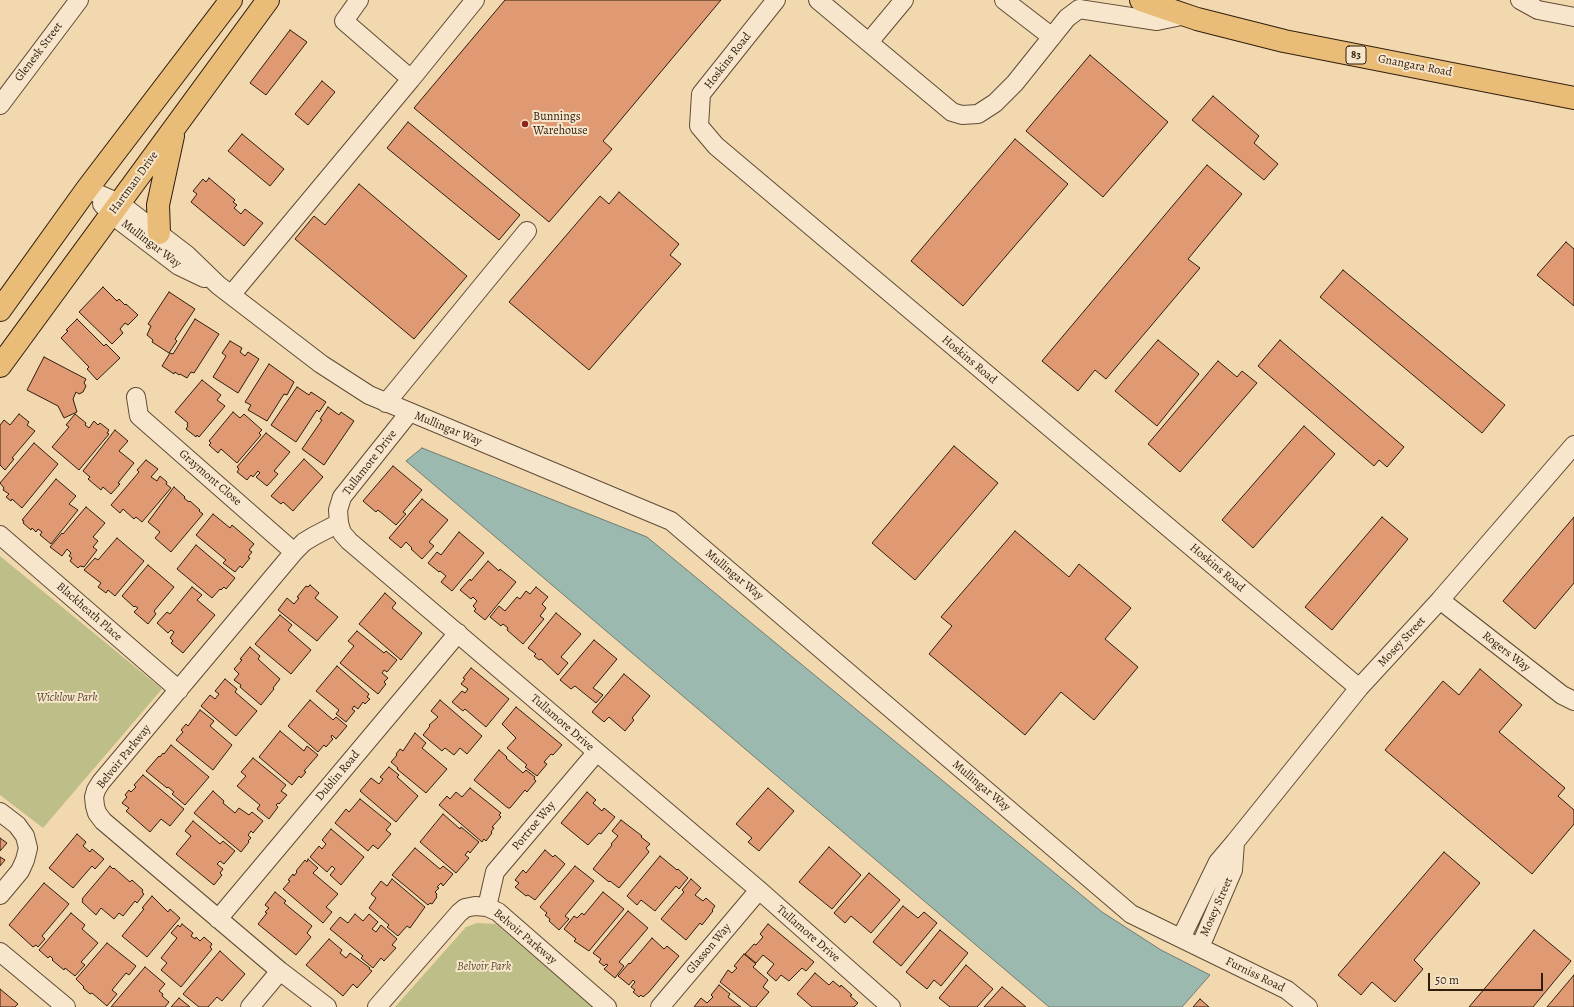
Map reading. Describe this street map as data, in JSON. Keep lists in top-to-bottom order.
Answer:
{
  "streets": {
    "main road": ["83", "Gnangara Road", "Hartman Drive"],
    "street": [
      "Glenesk Street",
      "Hoskins Road",
      "Mullingar Way",
      "Tullamore Drive",
      "Graymont Close",
      "Blackheath Place",
      "Mosey Street",
      "Rogers Way",
      "Belvoir Parkway",
      "Dublin Road",
      "Portroe Way",
      "Glasson Way",
      "Furniss Road"
    ]
  },
  "crossings": [
    ["Hoskins Road", "Mosey Street"],
    ["Hartman Drive", "Mullingar Way"],
    ["Mullingar Way", "Tullamore Drive"],
    ["Mullingar Way", "Mosey Street"],
    ["Mullingar Way", "Furniss Road"],
    ["Tullamore Drive", "Belvoir Parkway"],
    ["Tullamore Drive", "Dublin Road"],
    ["Tullamore Drive", "Portroe Way"],
    ["Tullamore Drive", "Glasson Way"],
    ["Graymont Close", "Belvoir Parkway"],
    ["Blackheath Place", "Belvoir Parkway"],
    ["Mosey Street", "Rogers Way"],
    ["Mosey Street", "Furniss Road"],
    ["Belvoir Parkway", "Dublin Road"],
    ["Belvoir Parkway", "Portroe Way"]
  ],
  "parks": ["Wicklow Park", "Belvoir Park"],
  "places": ["Bunnings Warehouse"],
  "scale_bar": "50 m"
}
